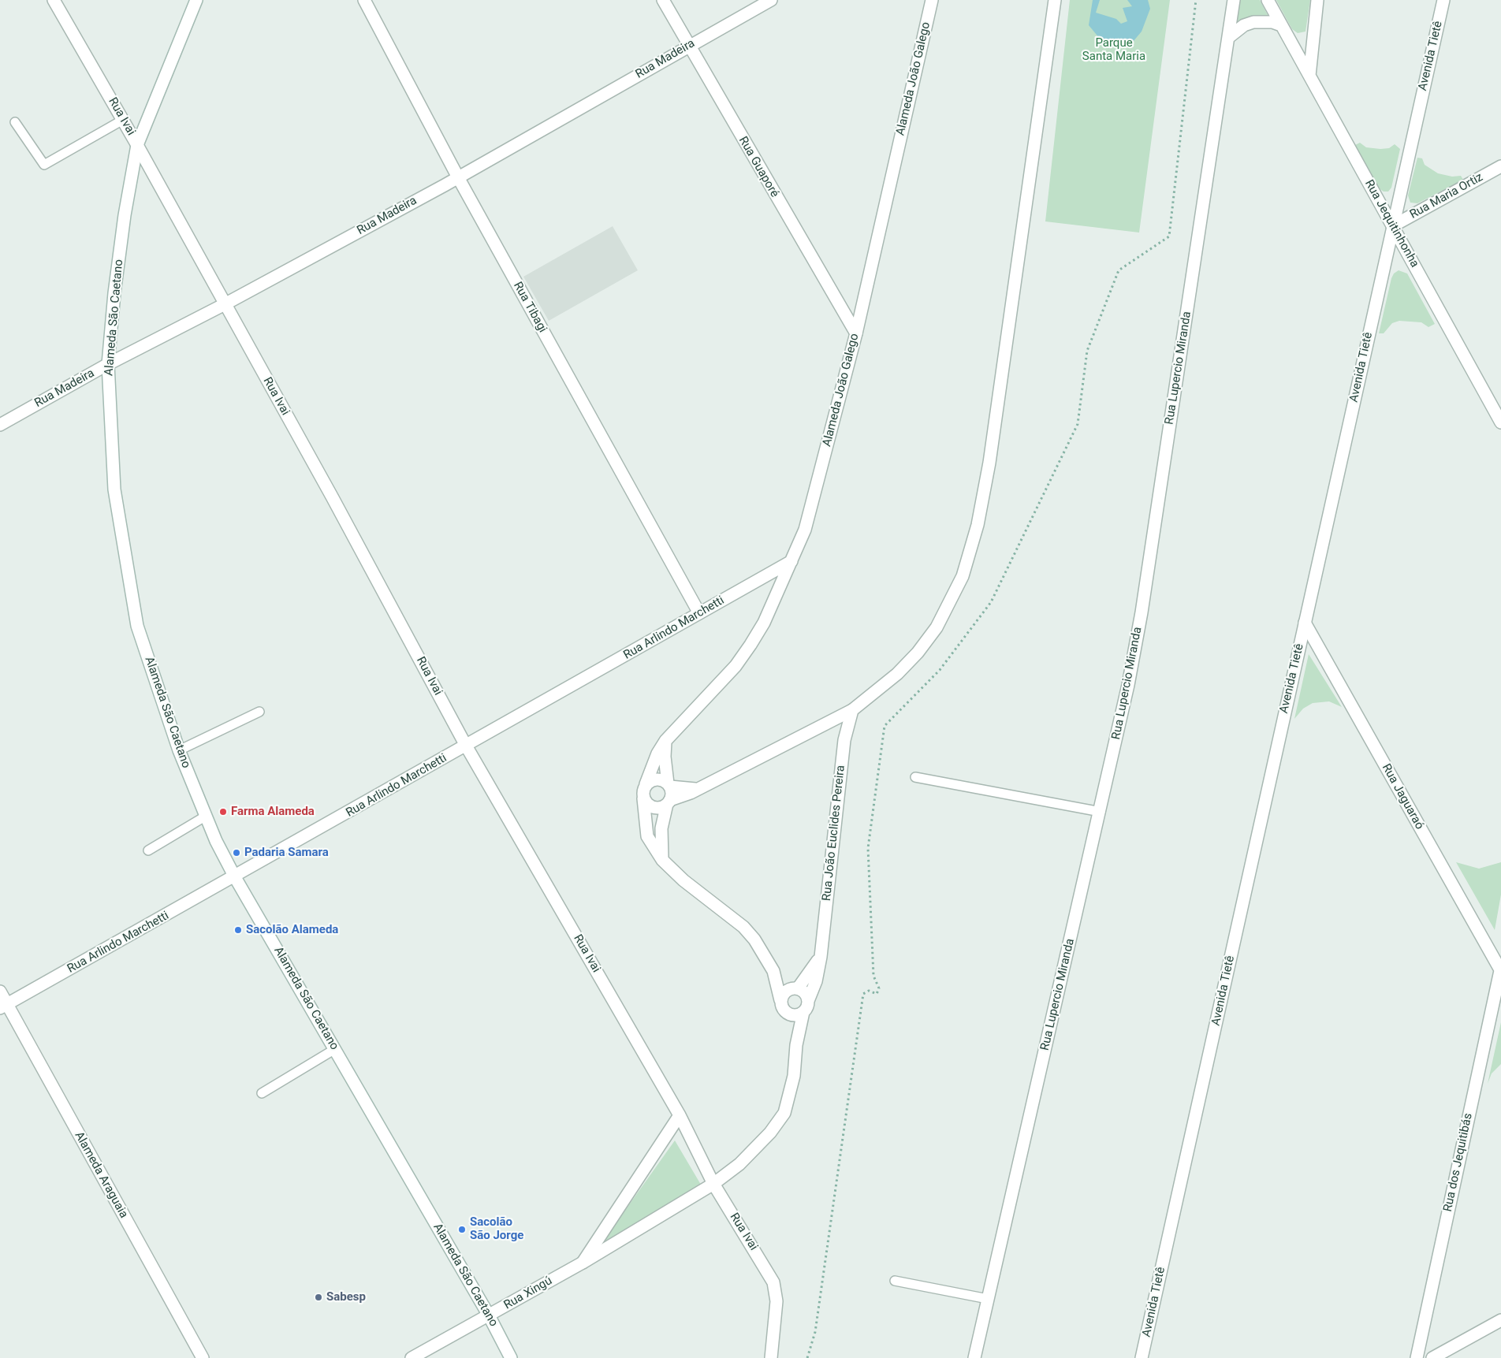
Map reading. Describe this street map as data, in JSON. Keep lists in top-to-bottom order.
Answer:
{
  "streets": {
    "street": [
      "Avenida Tietê",
      "Rua Madeira",
      "Alameda João Galego",
      "Rua Ivai",
      "Rua Guaporé",
      "Rua Maria Ortiz",
      "Rua Jequitinhonha",
      "Rua Tibagi",
      "Alameda São Caetano",
      "Rua Lupercio Miranda",
      "Rua Arlindo Marchetti",
      "Rua Jaguaraó",
      "Rua João Euclides Pereira",
      "Rua dos Jequitibás",
      "Alameda Araguaia",
      "Rua Xingú"
    ]
  },
  "crossings": [
    ["Avenida Tietê", "Rua Maria Ortiz"],
    ["Avenida Tietê", "Rua Jequitinhonha"],
    ["Avenida Tietê", "Rua Jaguaraó"],
    ["Rua Madeira", "Rua Ivai"],
    ["Rua Madeira", "Rua Guaporé"],
    ["Rua Madeira", "Rua Tibagi"],
    ["Rua Madeira", "Alameda São Caetano"],
    ["Alameda João Galego", "Rua Ivai"],
    ["Alameda João Galego", "Rua Guaporé"],
    ["Alameda João Galego", "Rua Arlindo Marchetti"],
    ["Alameda João Galego", "Rua João Euclides Pereira"],
    ["Alameda João Galego", "Rua Xingú"],
    ["Rua Ivai", "Alameda São Caetano"],
    ["Rua Ivai", "Rua Arlindo Marchetti"],
    ["Rua Ivai", "Rua Xingú"],
    ["Rua Maria Ortiz", "Rua Jequitinhonha"],
    ["Rua Tibagi", "Rua Arlindo Marchetti"],
    ["Alameda São Caetano", "Rua Arlindo Marchetti"],
    ["Alameda São Caetano", "Rua Xingú"],
    ["Rua Arlindo Marchetti", "Alameda Araguaia"],
    ["Rua Jaguaraó", "Rua dos Jequitibás"]
  ],
  "parks": ["Parque Santa Maria"],
  "places": [
    "Farma Alameda",
    "Padaria Samara",
    "Sacolão Alameda",
    "Sacolão São Jorge",
    "Sabesp"
  ]
}
